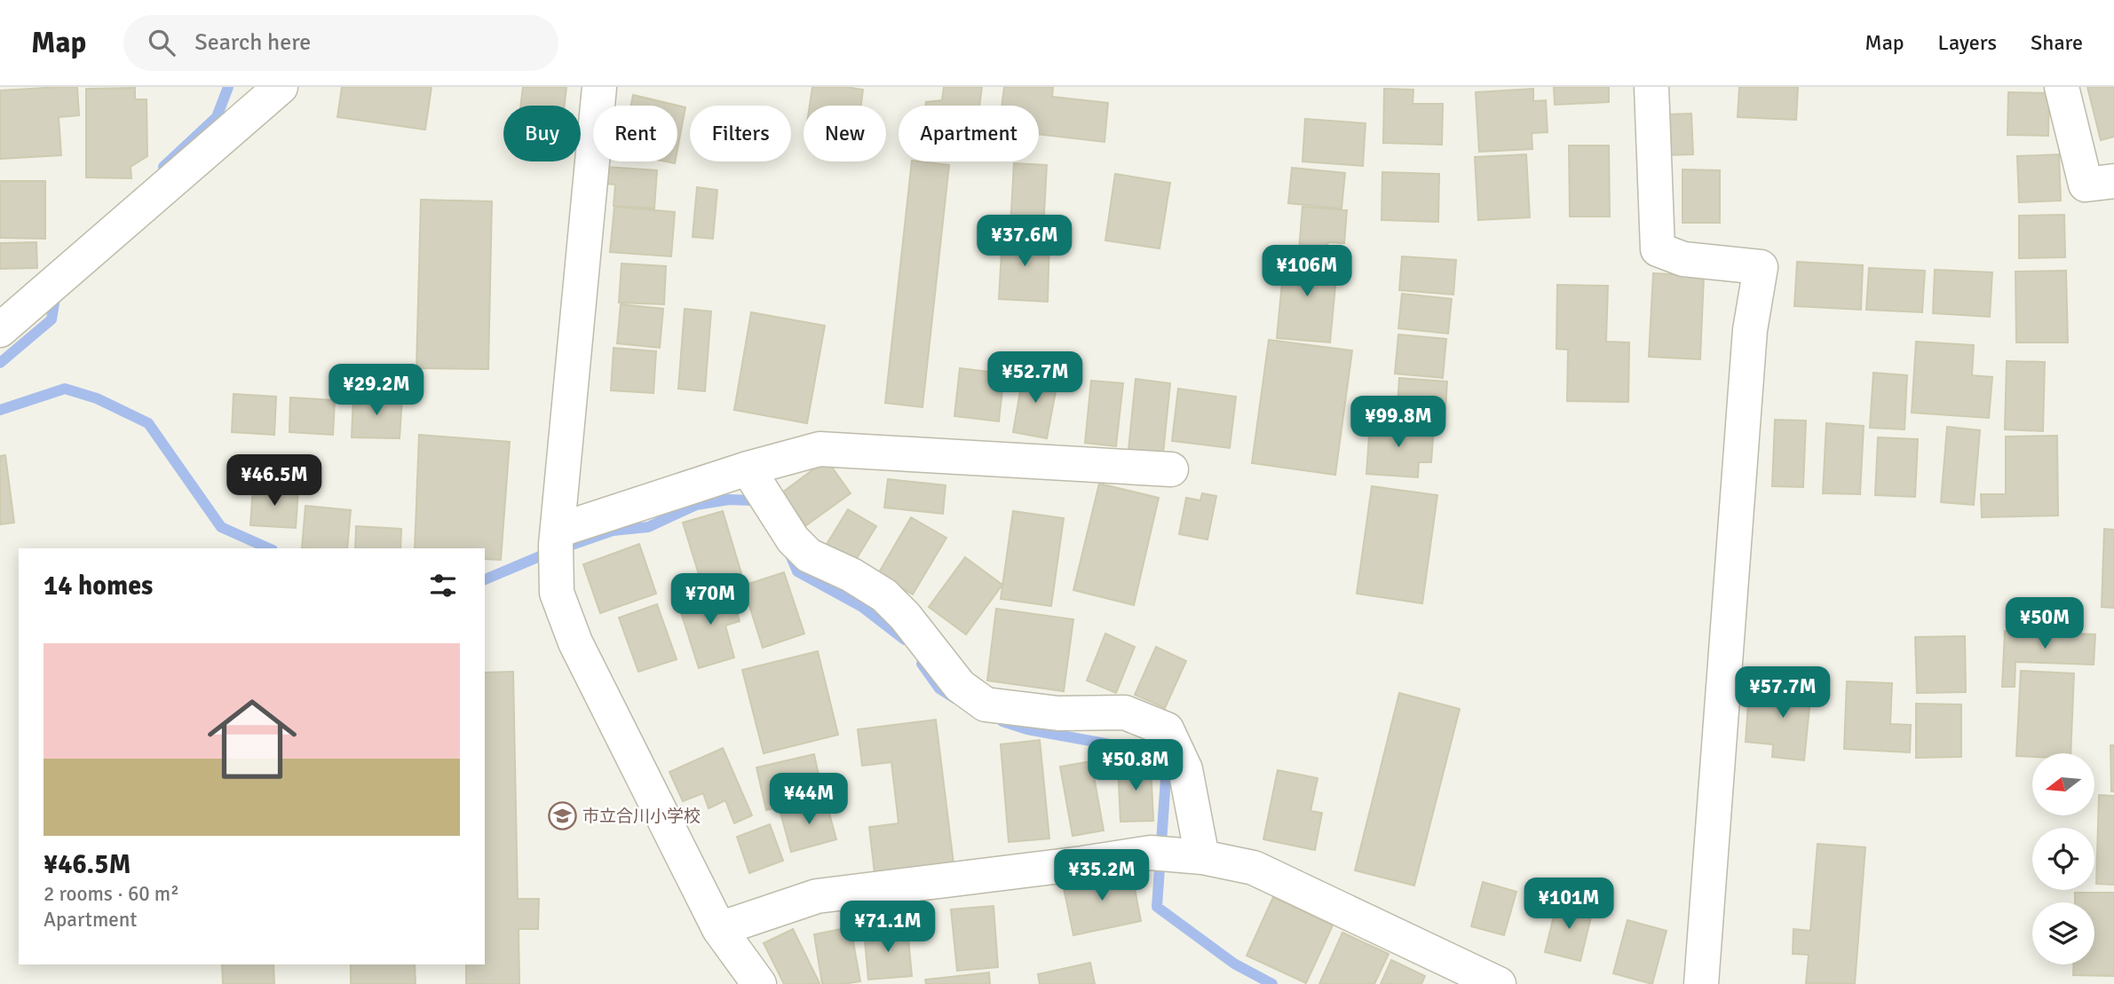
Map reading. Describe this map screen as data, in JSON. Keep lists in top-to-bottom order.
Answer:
{
  "places": {
    "school or university": ["市立合川小学校"]
  },
  "north": "left",
  "page": {
    "header": "Map",
    "search": "Search here",
    "nav": ["Map", "Layers", "Share"],
    "chip": [
      "Buy",
      "Rent",
      "Filters",
      "New",
      "Apartment"
    ],
    "price": [
      "¥37.6M",
      "¥106M",
      "¥52.7M",
      "¥29.2M",
      "¥99.8M",
      "¥46.5M",
      "¥70M",
      "¥50M",
      "¥57.7M",
      "¥50.8M",
      "¥44M",
      "¥35.2M",
      "¥101M",
      "¥71.1M"
    ],
    "heading": "14 homes",
    "list": [
      {
        "name": "¥46.5M",
        "note": "2 rooms · 60 m² · Apartment"
      }
    ]
  }
}
